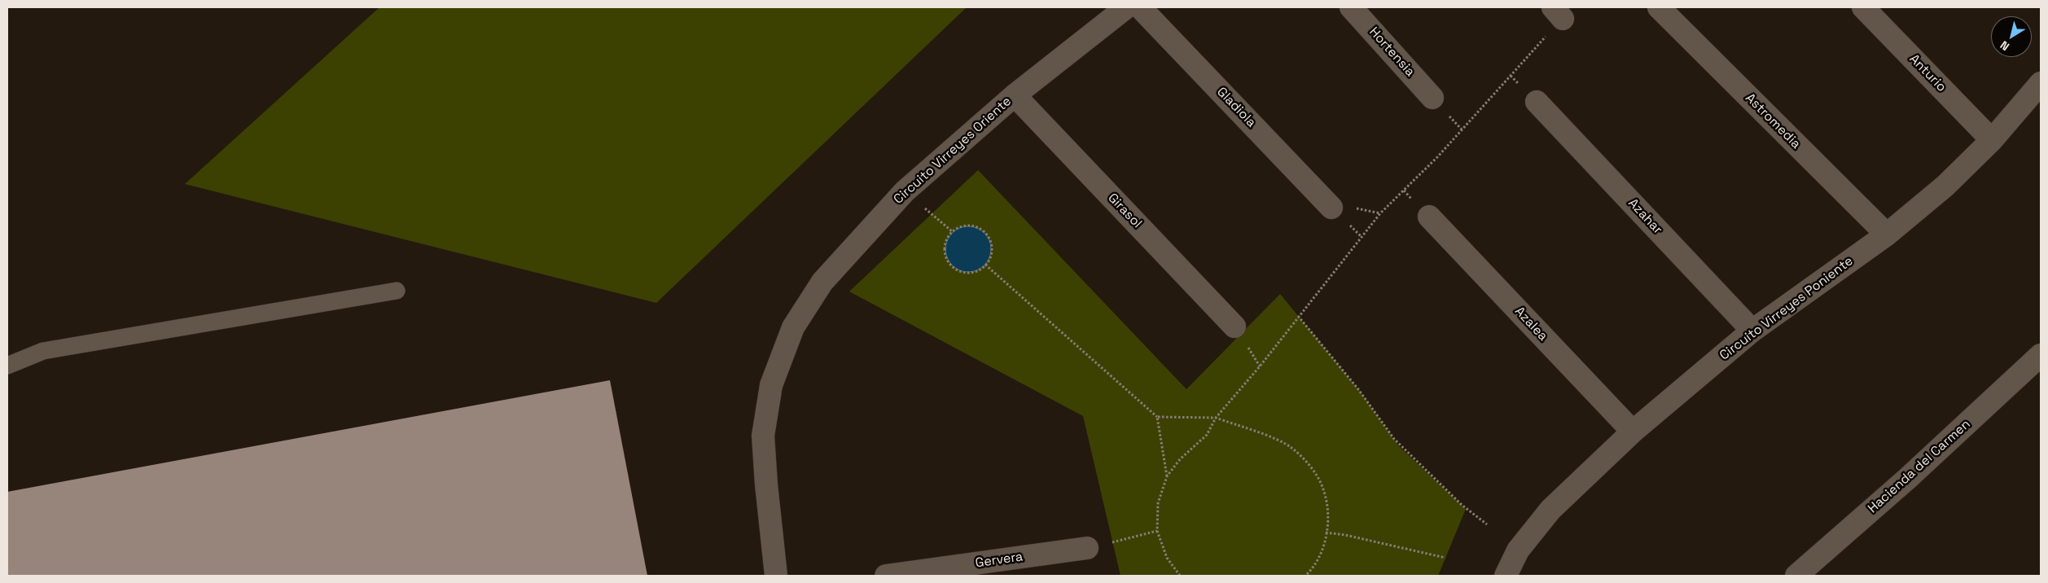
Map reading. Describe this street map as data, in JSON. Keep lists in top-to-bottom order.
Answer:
{
  "streets": {
    "street": [
      "Hortensia",
      "Anturio",
      "Gladiola",
      "Astromedia",
      "Circuito Virreyes Oriente",
      "Girasol",
      "Azahar",
      "Circuito Virreyes Poniente",
      "Azalea",
      "Hacienda del Carmen",
      "Gervera"
    ]
  },
  "crossings": [
    ["Anturio", "Circuito Virreyes Poniente"],
    ["Astromedia", "Circuito Virreyes Poniente"],
    ["Circuito Virreyes Oriente", "Girasol"],
    ["Azahar", "Circuito Virreyes Poniente"],
    ["Circuito Virreyes Poniente", "Azalea"]
  ],
  "north": "bottom left"
}
